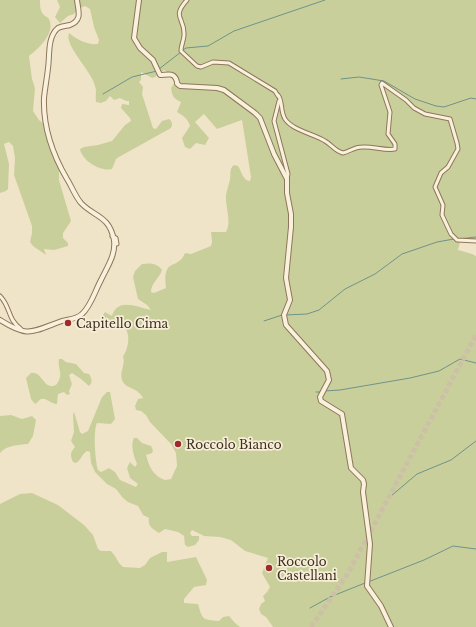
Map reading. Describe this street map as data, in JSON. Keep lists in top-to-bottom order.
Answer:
{
  "places": ["Capitello Cima", "Roccolo Bianco", "Roccolo Castellani"]
}
